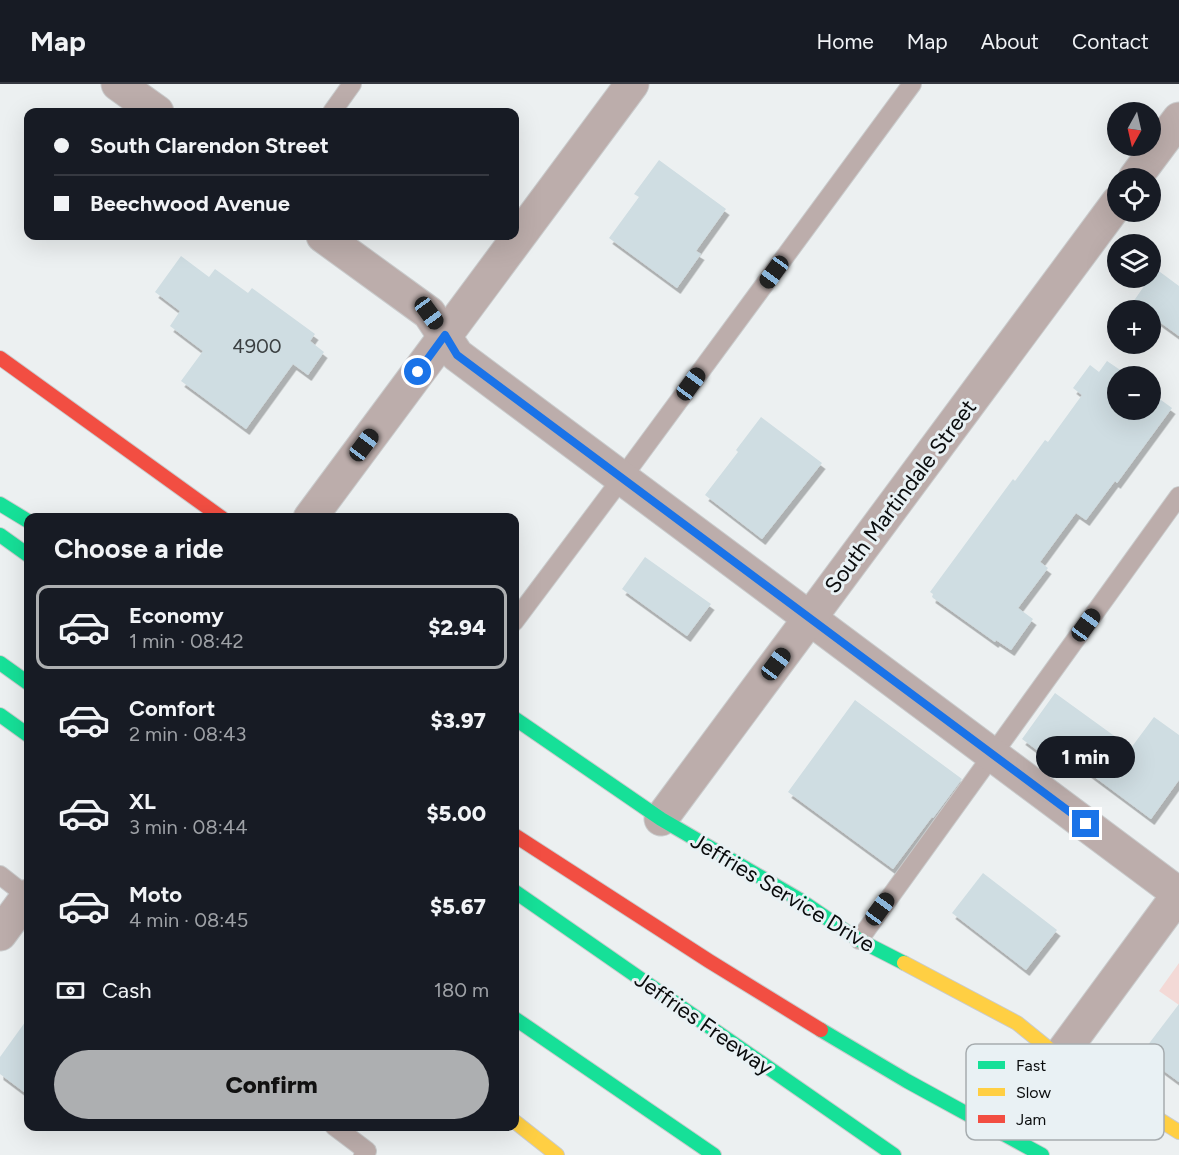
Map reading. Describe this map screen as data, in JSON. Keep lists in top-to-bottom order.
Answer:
{
  "streets": {
    "main road": ["Jeffries Service Drive", "Jeffries Freeway"],
    "street": ["South Martindale Street"]
  },
  "crossings": [
    ["South Martindale Street", "Jeffries Service Drive"]
  ],
  "house_numbers": ["4900"],
  "legend": ["Fast", "Slow", "Jam"],
  "north": "bottom",
  "page": {
    "header": "Map",
    "nav": [
      "Home",
      "Map",
      "About",
      "Contact"
    ],
    "map_buttons": ["+", "−"],
    "banner": ["South Clarendon Street", "Beechwood Avenue"],
    "heading": "Choose a ride",
    "list": [
      {
        "name": "Economy",
        "note": "1 min · 08:42",
        "value": "$2.94"
      },
      {
        "name": "Comfort",
        "note": "2 min · 08:43",
        "value": "$3.97"
      },
      {
        "name": "XL",
        "note": "3 min · 08:44",
        "value": "$5.00"
      },
      {
        "name": "Moto",
        "note": "4 min · 08:45",
        "value": "$5.67"
      }
    ],
    "bubble": "1 min",
    "pay": ["Cash", "180 m"],
    "buttons": "Confirm"
  }
}
